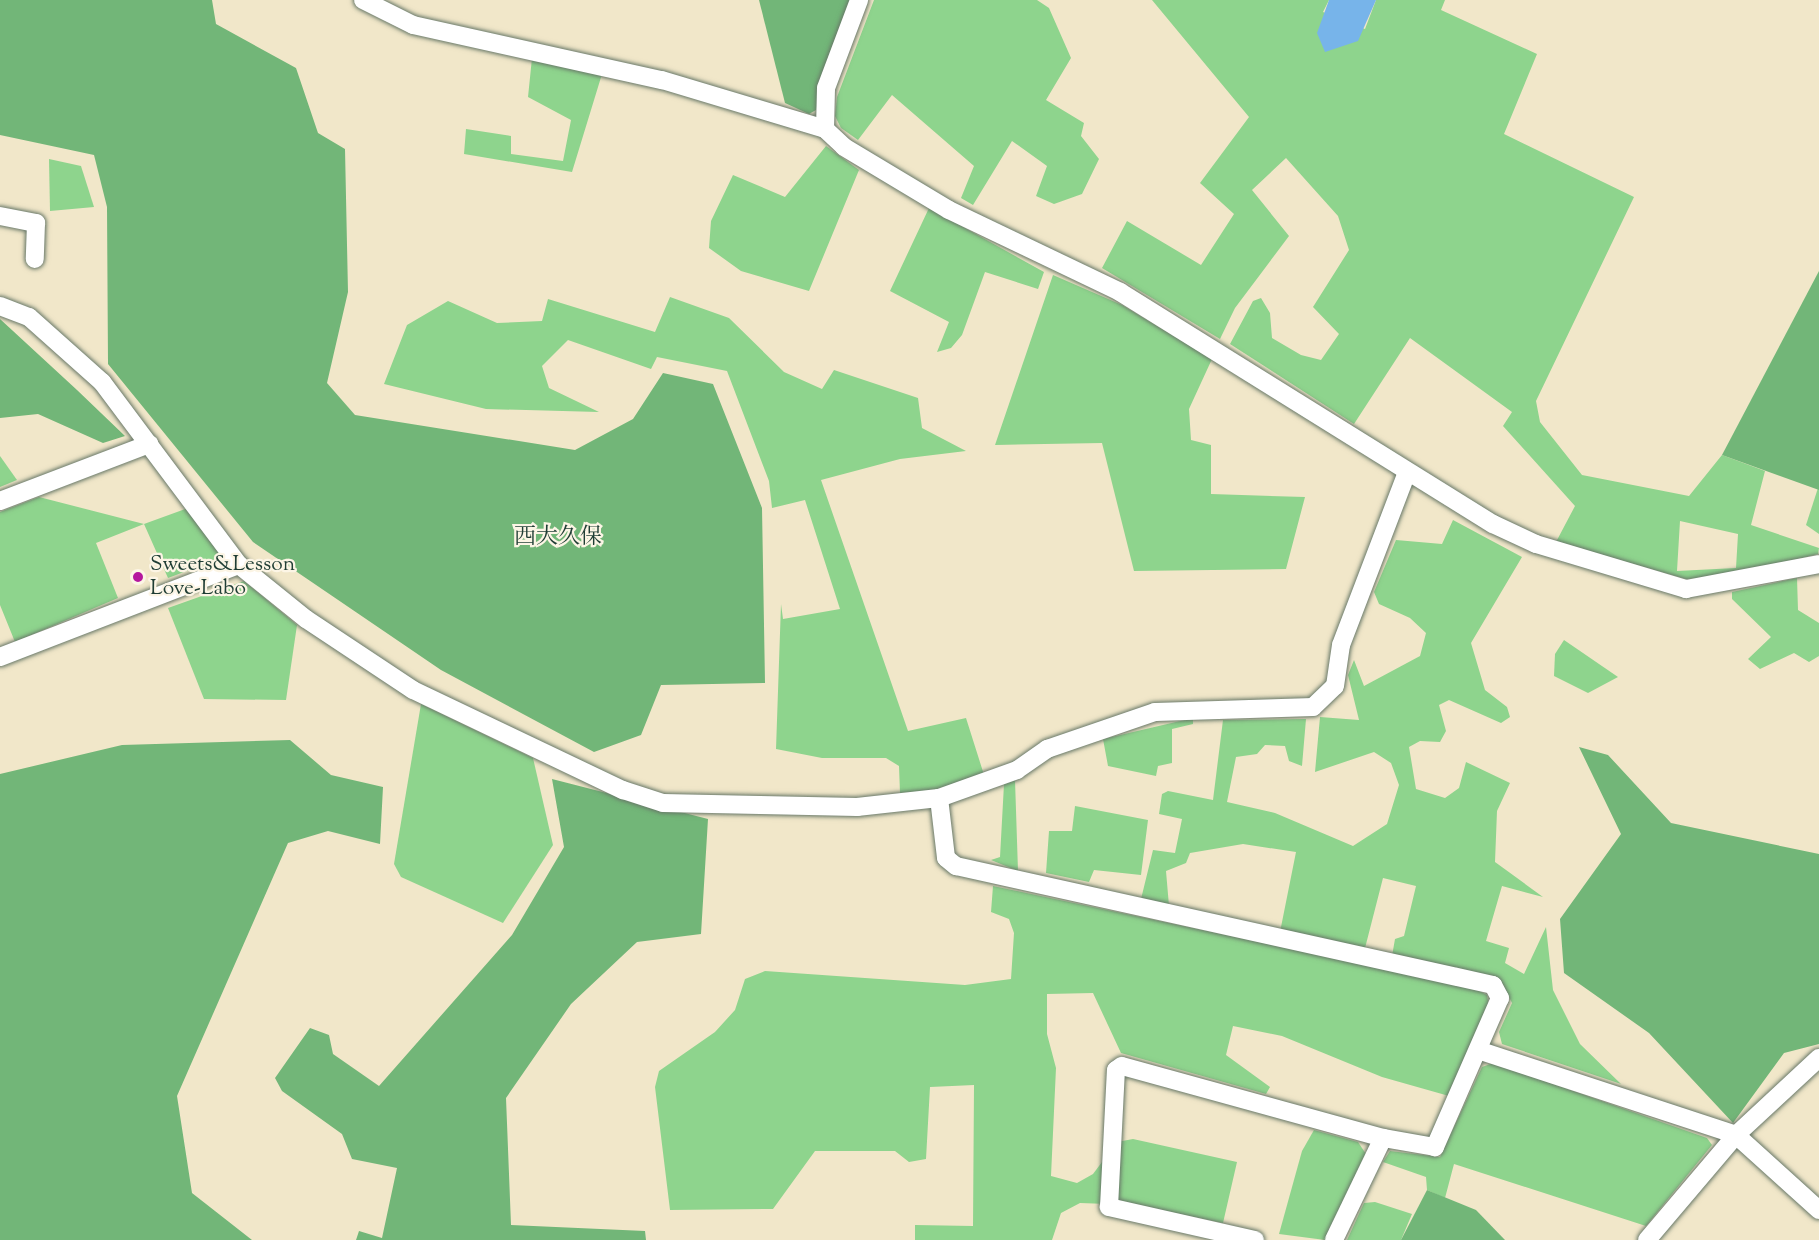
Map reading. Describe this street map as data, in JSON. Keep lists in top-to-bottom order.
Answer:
{
  "districts": ["西大久保"],
  "places": ["Sweets&Lesson Love-Labo"]
}
